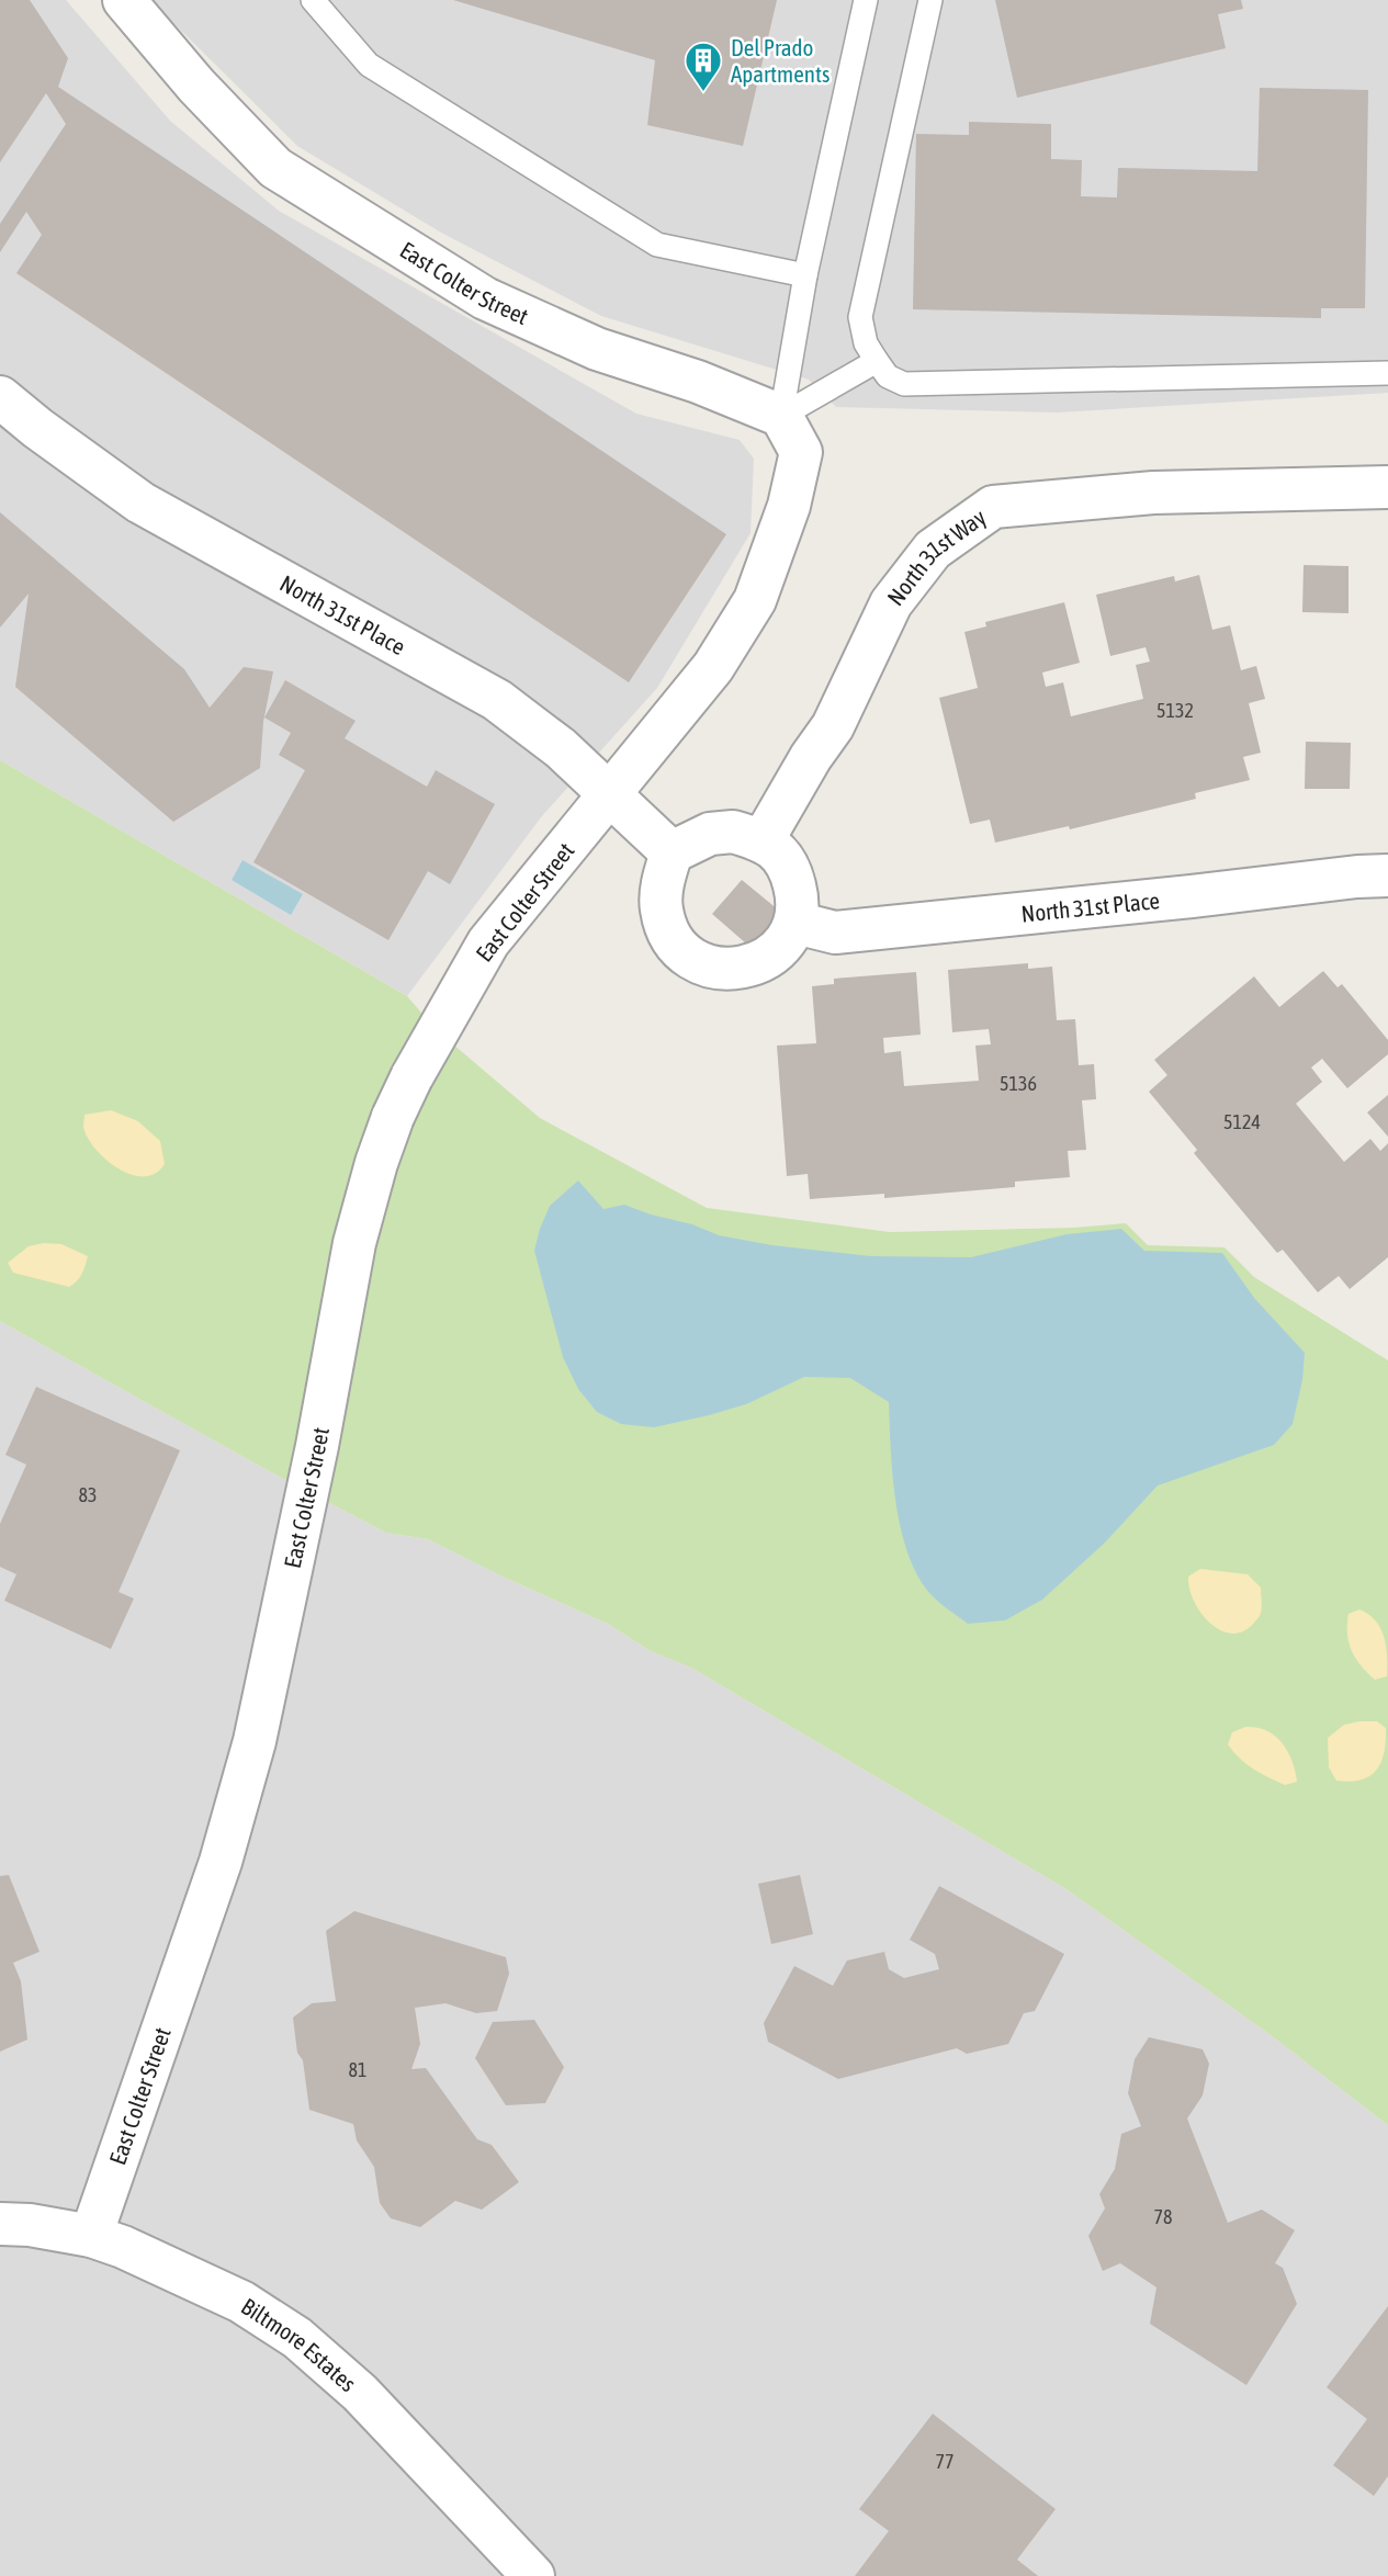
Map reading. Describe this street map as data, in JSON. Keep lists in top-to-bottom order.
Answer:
{
  "streets": {
    "street": [
      "East Colter Street",
      "North 31st Way",
      "North 31st Place",
      "Biltmore Estates"
    ]
  },
  "crossings": [
    ["East Colter Street", "North 31st Place"],
    ["East Colter Street", "Biltmore Estates"],
    ["North 31st Way", "North 31st Place"]
  ],
  "places": {
    "building": ["Del Prado Apartments"]
  },
  "house_numbers": [
    "5132",
    "5136",
    "5124",
    "83",
    "81",
    "78",
    "77"
  ]
}
